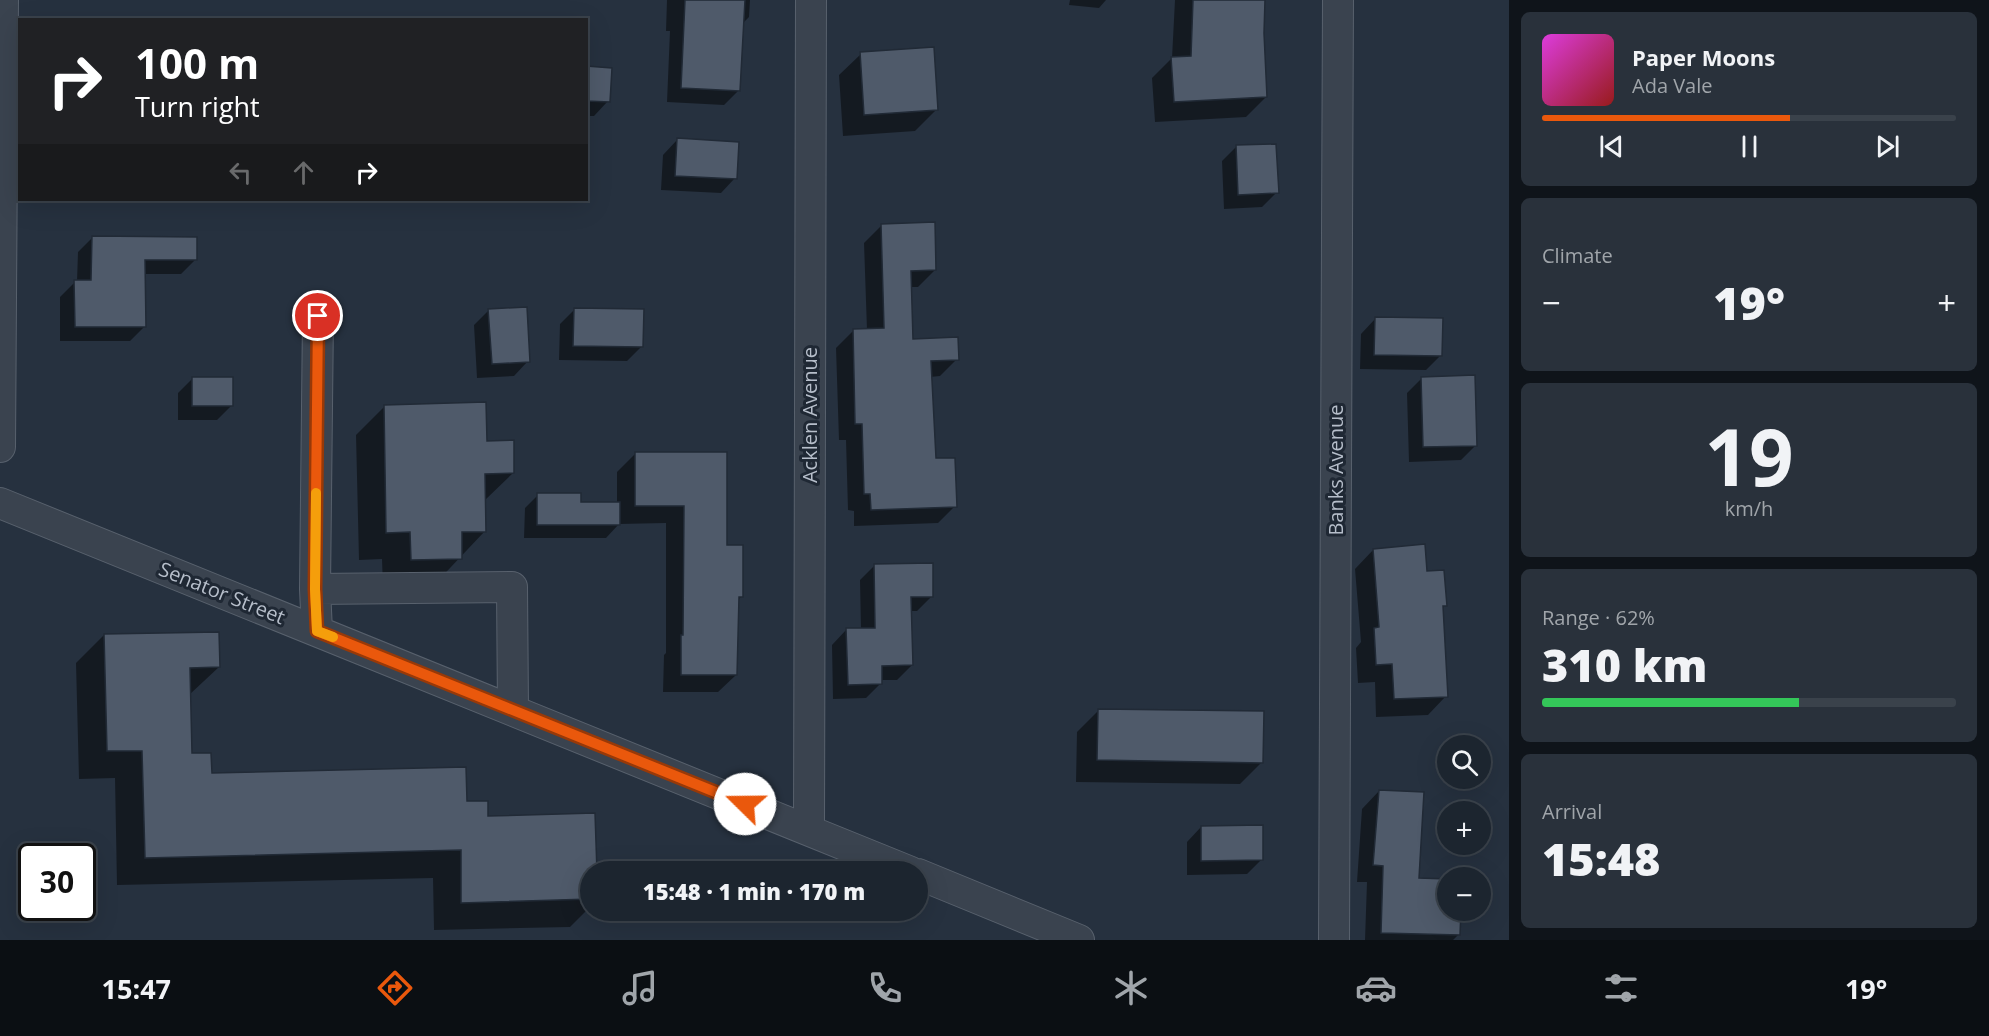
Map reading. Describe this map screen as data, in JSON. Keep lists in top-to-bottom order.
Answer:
{
  "streets": {
    "street": ["Acklen Avenue", "Banks Avenue", "Senator Street"]
  },
  "crossings": [
    ["Acklen Avenue", "Senator Street"]
  ],
  "page": {
    "turn": ["100 m", "Turn right"],
    "song": ["Paper Moons", "Ada Vale"],
    "tile": [
      "Climate",
      ["19", "km/h"],
      ["Range · 62%", "310 km"],
      ["Arrival", "15:48"]
    ],
    "heat": ["−", "19°", "+"],
    "map_buttons": ["+", "−"],
    "limit": "30",
    "trip": "15:48 · 1 min · 170 m",
    "tabs": ["15:47", "19°"]
  }
}
